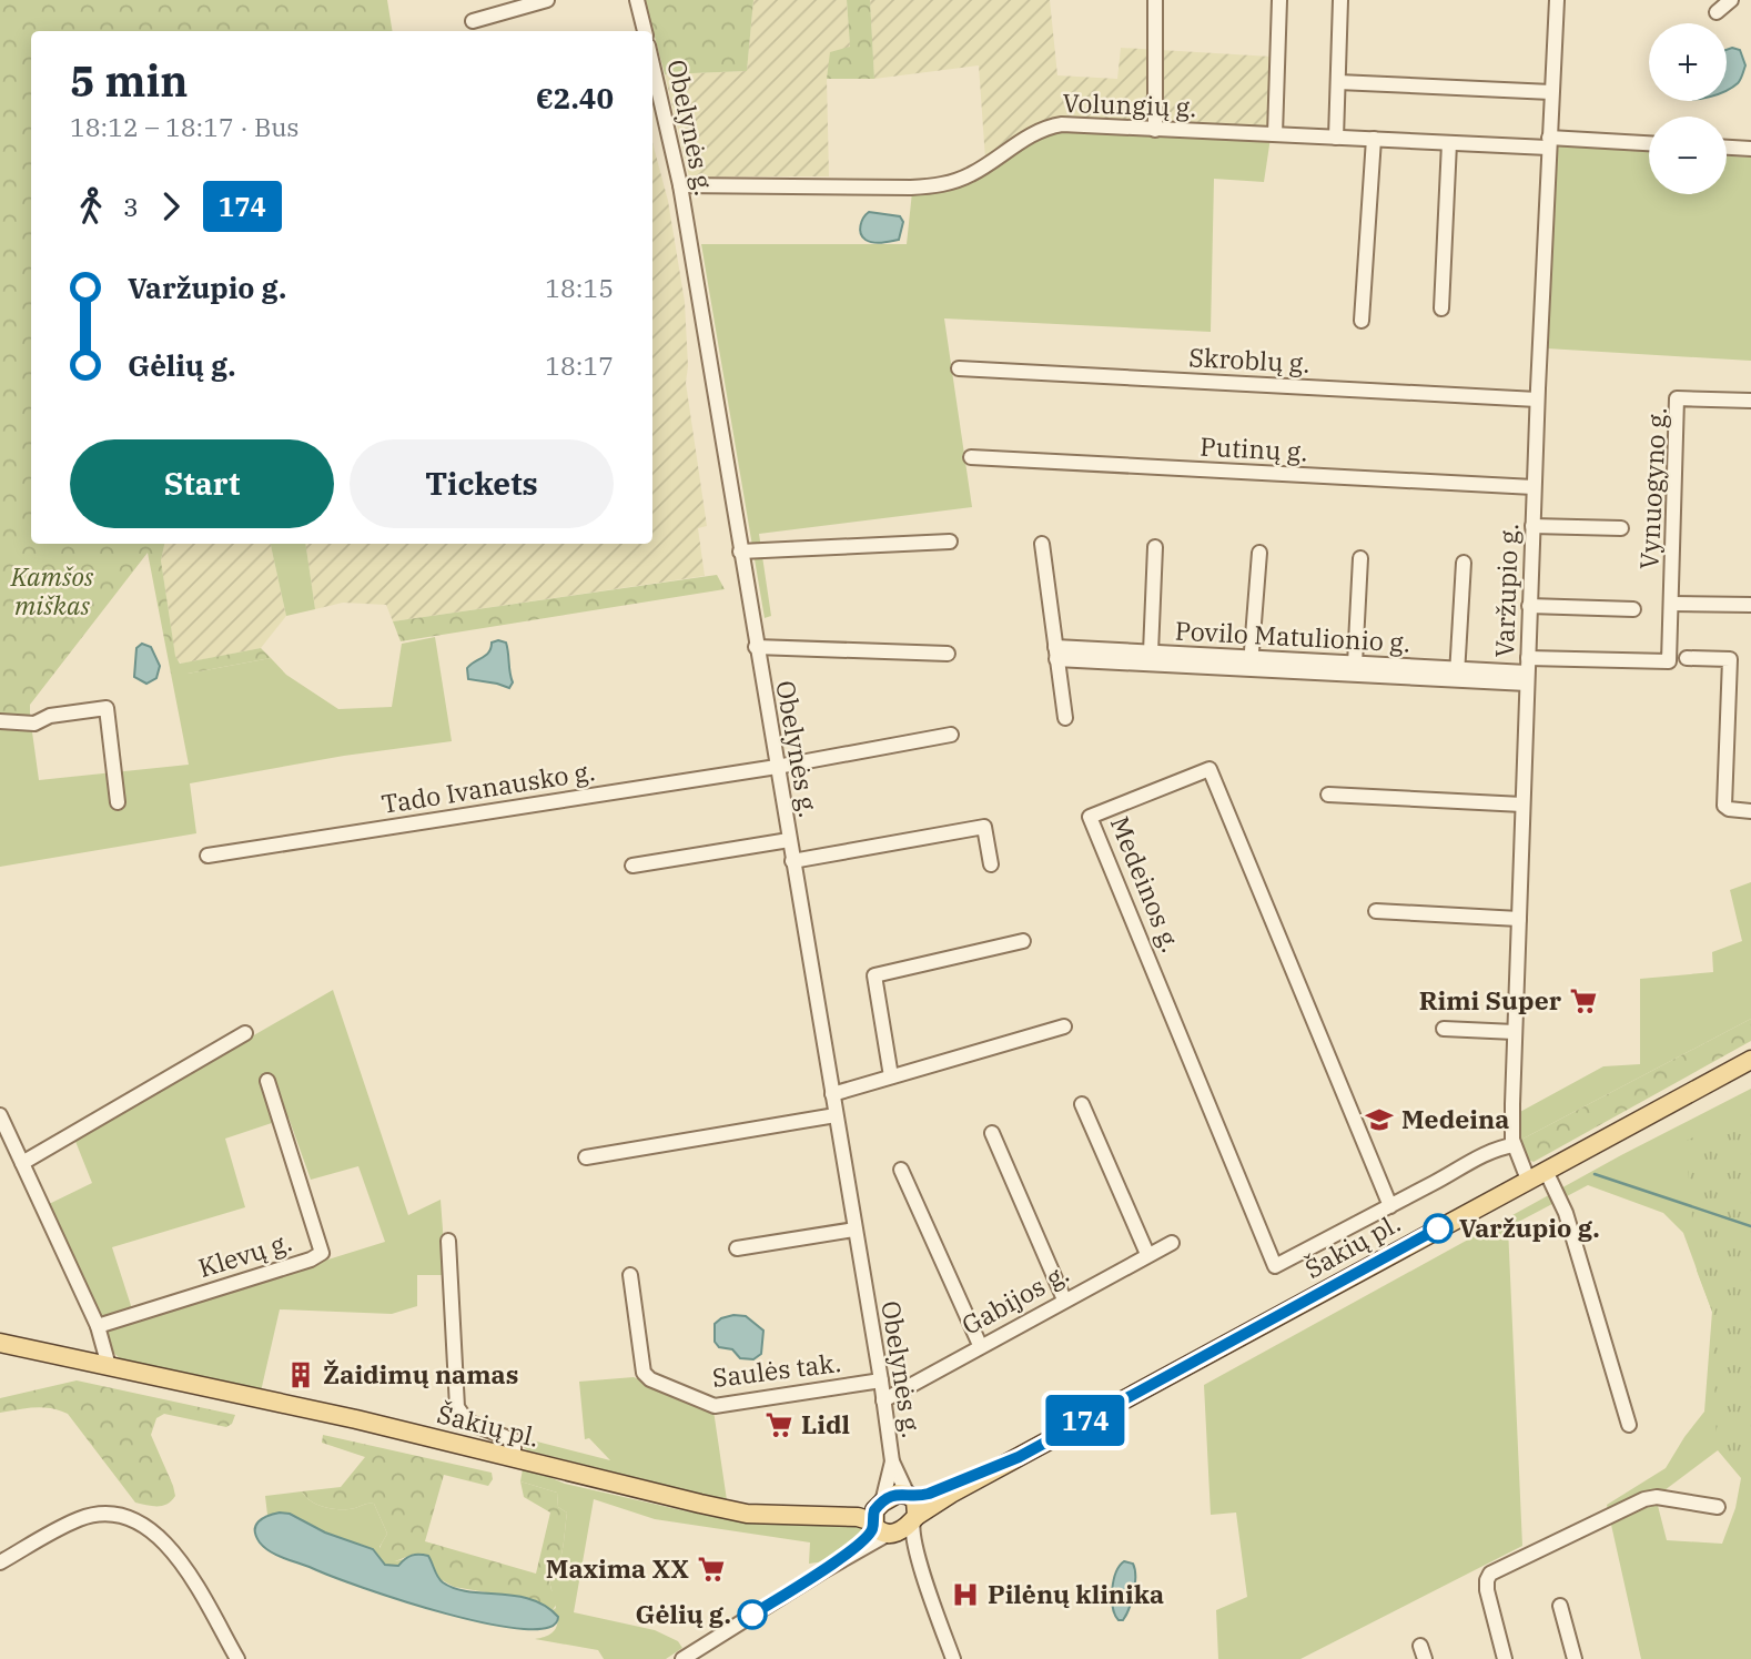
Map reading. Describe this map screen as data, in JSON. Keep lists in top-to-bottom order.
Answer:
{
  "streets": {
    "main road": ["Šakių pl."],
    "street": [
      "Volungių g.",
      "Obelynės g.",
      "Skroblų g.",
      "Putinų g.",
      "Vynuogyno g.",
      "Varžupio g.",
      "Povilo Matulionio g.",
      "Tado Ivanausko g.",
      "Medeinos g.",
      "Klevų g.",
      "Gabijos g.",
      "Saulės tak."
    ]
  },
  "crossings": [
    ["Volungių g.", "Obelynės g."],
    ["Volungių g.", "Varžupio g."],
    ["Obelynės g.", "Tado Ivanausko g."],
    ["Obelynės g.", "Šakių pl."],
    ["Obelynės g.", "Gabijos g."],
    ["Obelynės g.", "Saulės tak."],
    ["Skroblų g.", "Varžupio g."],
    ["Putinų g.", "Varžupio g."],
    ["Vynuogyno g.", "Varžupio g."],
    ["Vynuogyno g.", "Povilo Matulionio g."],
    ["Varžupio g.", "Povilo Matulionio g."],
    ["Varžupio g.", "Šakių pl."]
  ],
  "parks": ["Kamšos miškas"],
  "places": {
    "supermarket": ["Rimi Super", "Lidl", "Maxima XX"],
    "school or university": ["Medeina"],
    "other": ["Varžupio g.", "Gėlių g."],
    "building": ["Žaidimų namas"],
    "hospital": ["Pilėnų klinika"]
  },
  "lines": ["bus line 174"],
  "page": {
    "on_map": "174",
    "map_buttons": ["+", "−"],
    "heading": ["5 min", "18:12 – 18:17 · Bus", "€2.40"],
    "legs": ["3", "174"],
    "list": [
      {
        "name": "Varžupio g.",
        "value": "18:15"
      },
      {
        "name": "Gėlių g.",
        "value": "18:17"
      }
    ],
    "buttons": ["Start", "Tickets"]
  }
}
